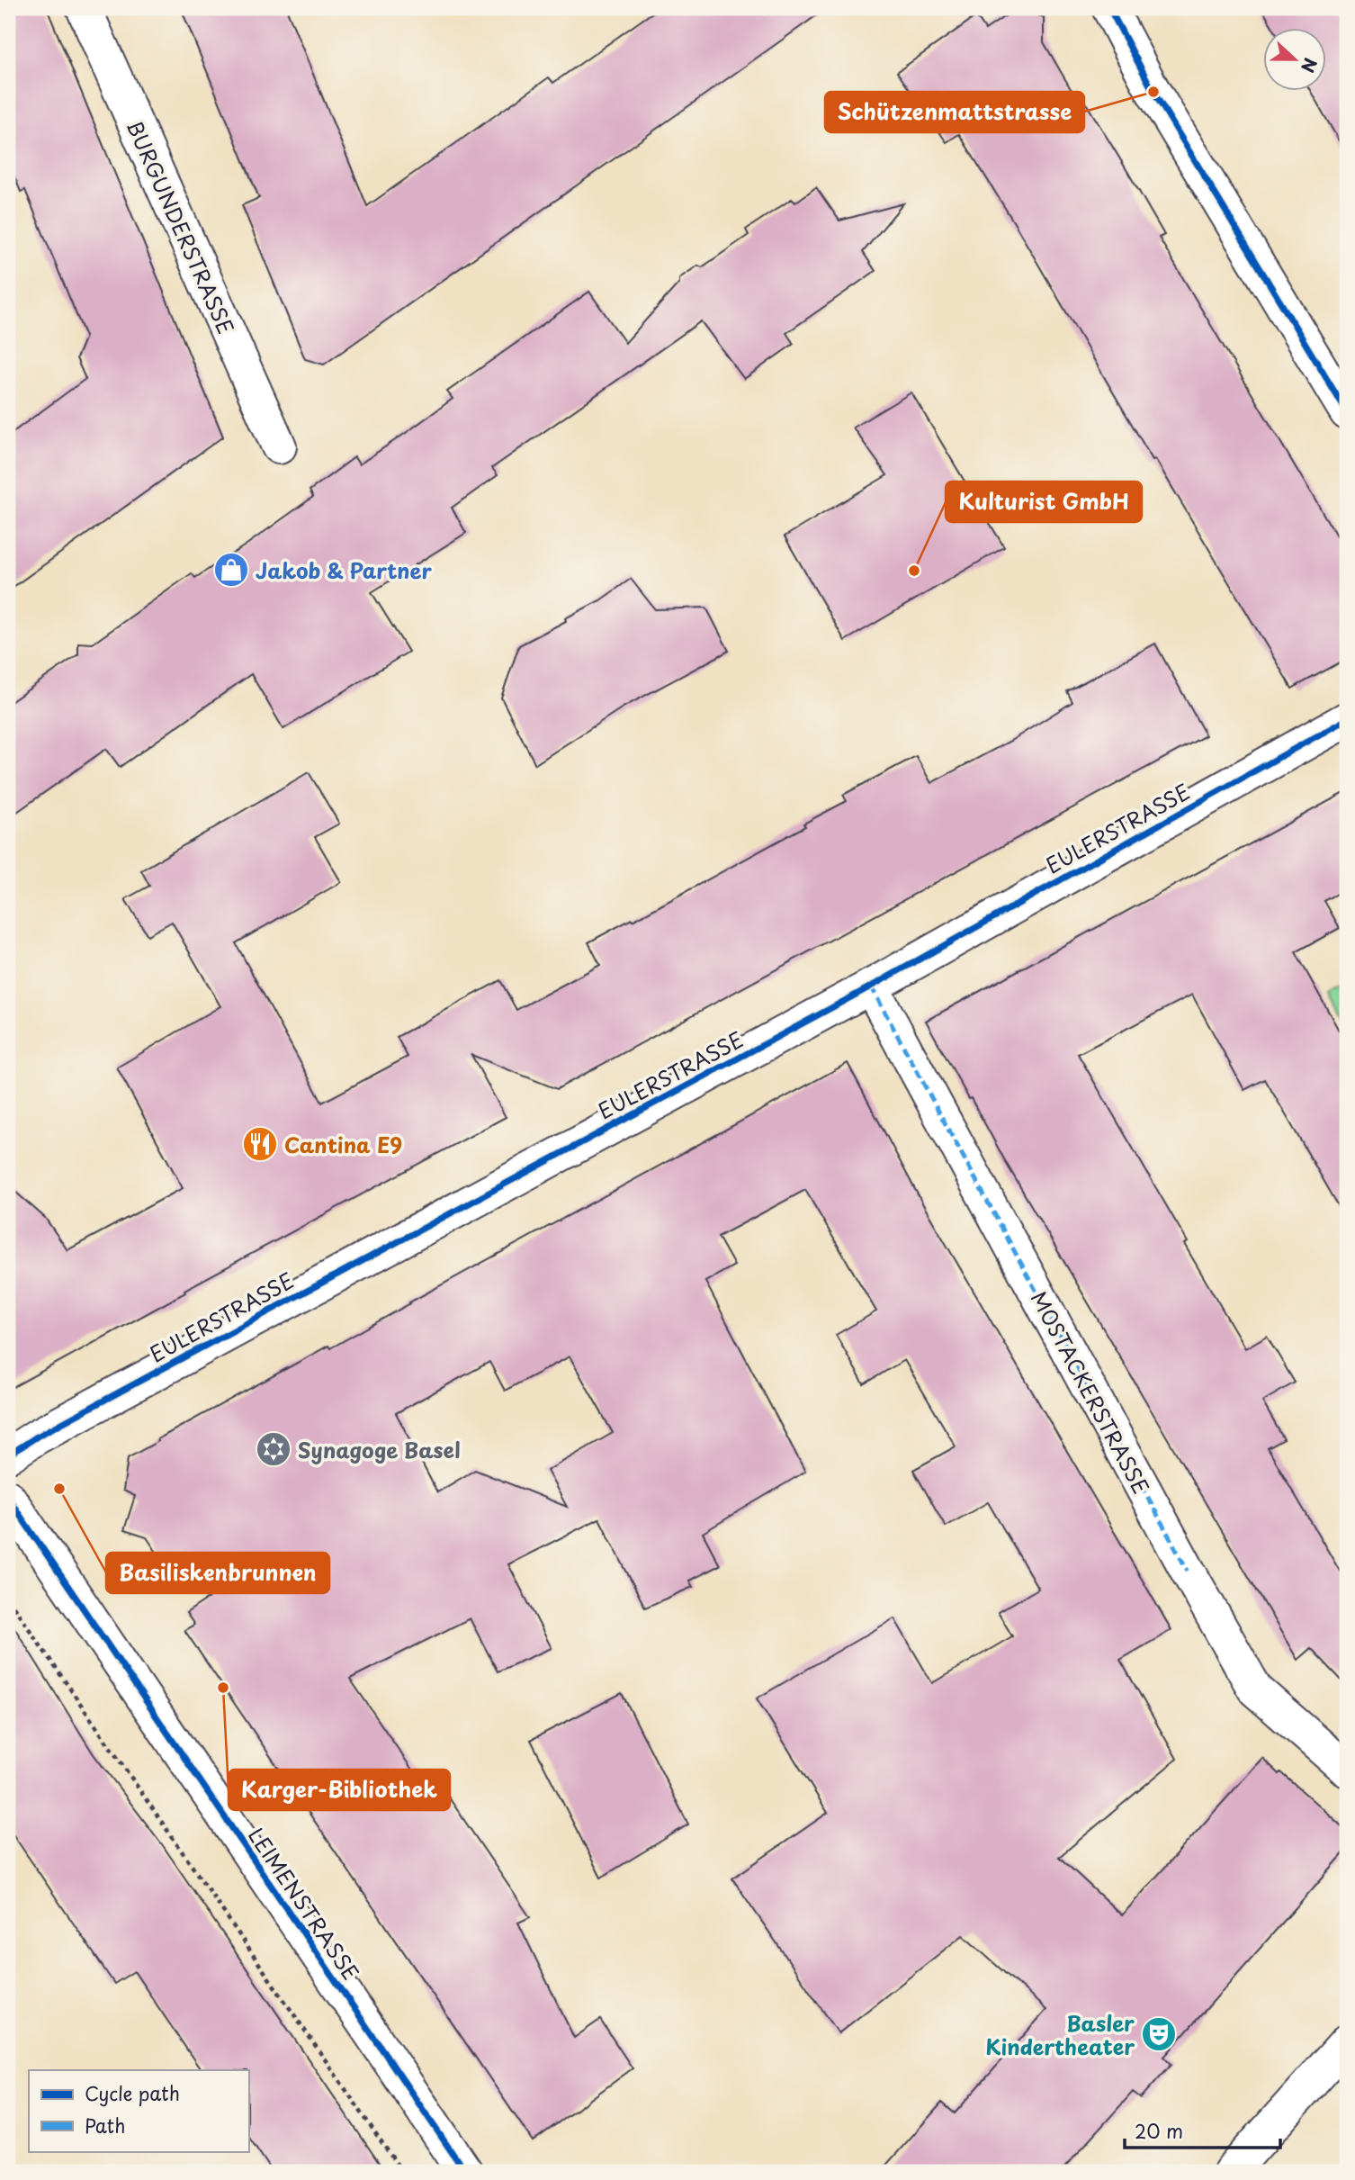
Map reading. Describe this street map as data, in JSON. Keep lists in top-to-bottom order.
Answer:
{
  "streets": {
    "street": [
      "BURGUNDERSTRASSE",
      "EULERSTRASSE",
      "MOSTACKERSTRASSE",
      "LEIMENSTRASSE"
    ]
  },
  "crossings": [
    ["EULERSTRASSE", "MOSTACKERSTRASSE"]
  ],
  "places": {
    "other": [
      "Schützenmattstrasse",
      "Kulturist GmbH",
      "Basiliskenbrunnen",
      "Karger-Bibliothek"
    ],
    "shop": ["Jakob & Partner"],
    "restaurant": ["Cantina E9"],
    "synagogue": ["Synagoge Basel"],
    "theatre": ["Basler Kindertheater"]
  },
  "legend": ["Cycle path", "Path"],
  "scale_bar": "20 m",
  "north": "right"
}
